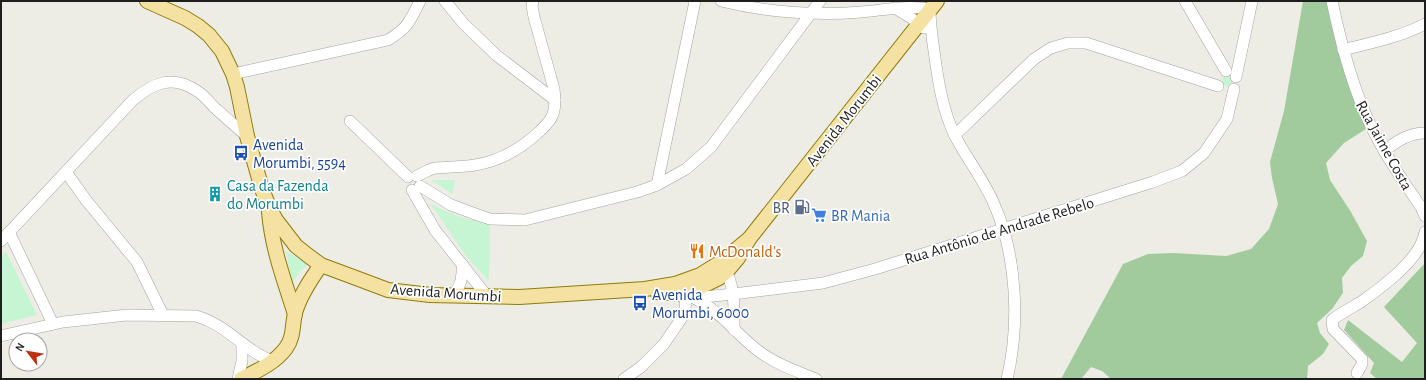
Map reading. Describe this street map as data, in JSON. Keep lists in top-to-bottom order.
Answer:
{
  "streets": {
    "main road": ["Avenida Morumbi"],
    "street": ["Rua Jaime Costa", "Rua Antônio de Andrade Rebelo"]
  },
  "crossings": [
    ["Avenida Morumbi", "Rua Antônio de Andrade Rebelo"]
  ],
  "places": {
    "bus stop": ["Avenida Morumbi, 5594", "Avenida Morumbi, 6000"],
    "building": ["Casa da Fazenda do Morumbi"],
    "fuel station": ["BR"],
    "supermarket": ["BR Mania"],
    "restaurant": ["McDonald's"]
  },
  "north": "top left"
}
